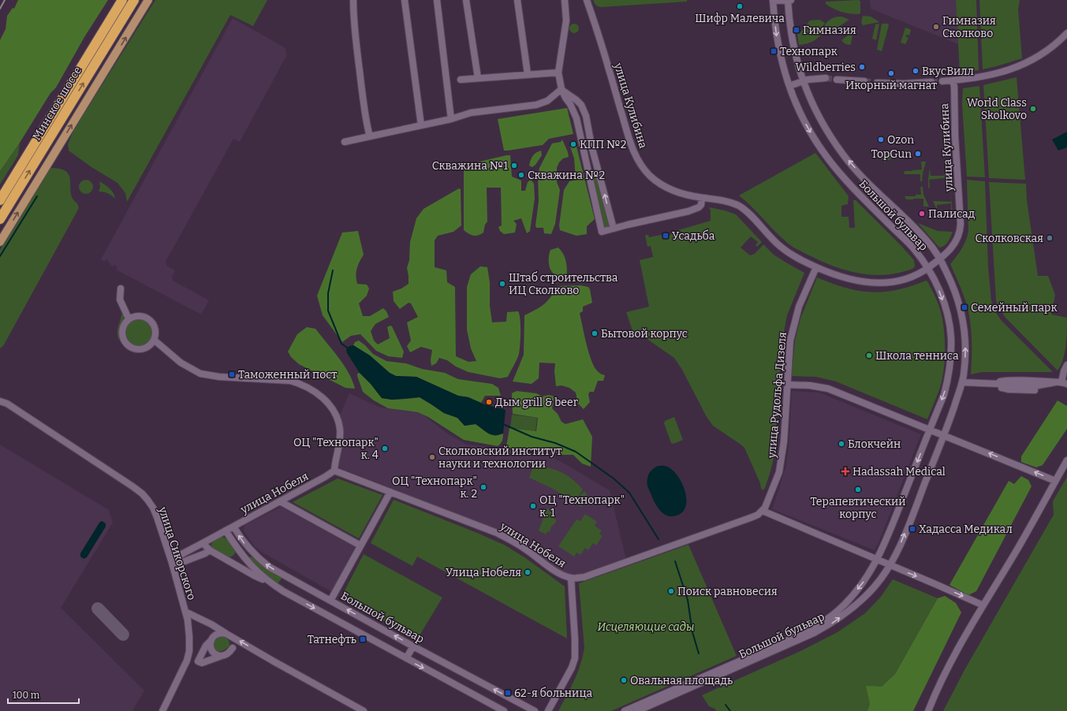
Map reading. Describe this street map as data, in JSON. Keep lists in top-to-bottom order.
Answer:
{
  "streets": {
    "highway": ["Минское шоссе"],
    "street": [
      "улица Кулибина",
      "Большой бульвар",
      "улица Рудольфа Дизеля",
      "улица Нобеля",
      "улица Сикорского"
    ]
  },
  "crossings": [
    ["улица Кулибина", "Большой бульвар"],
    ["улица Кулибина", "улица Рудольфа Дизеля"],
    ["Большой бульвар", "улица Нобеля"],
    ["улица Нобеля", "улица Сикорского"]
  ],
  "parks": ["Исцеляющие сады"],
  "places": {
    "other": [
      "Шифр Малевича",
      "Гимназия Сколково",
      "Wildberries",
      "ВкусВилл",
      "Икорный магнат",
      "World Class Skolkovo",
      "Ozon",
      "КПП №2",
      "TopGun",
      "Скважина №1",
      "Скважина №2",
      "Палисад",
      "Сколковская",
      "Штаб строительства ИЦ Сколково",
      "Бытовой корпус",
      "Школа тенниса",
      "Дым grill & beer",
      "Блокчейн",
      "ОЦ \"Технопарк\" к. 4",
      "Сколковский институт науки и технологии",
      "ОЦ \"Технопарк\" к. 2",
      "Терапевтический корпус",
      "ОЦ \"Технопарк\" к. 1",
      "Улица Нобеля",
      "Поиск равновесия",
      "Овальная площадь"
    ],
    "transit": [
      "Гимназия",
      "Технопарк",
      "Усадьба",
      "Семейный парк",
      "Таможенный пост",
      "Хадасса Медикал",
      "Татнефть",
      "62-я больница"
    ],
    "health": ["Hadassah Medical"]
  },
  "scale_bar": "100 m"
}
